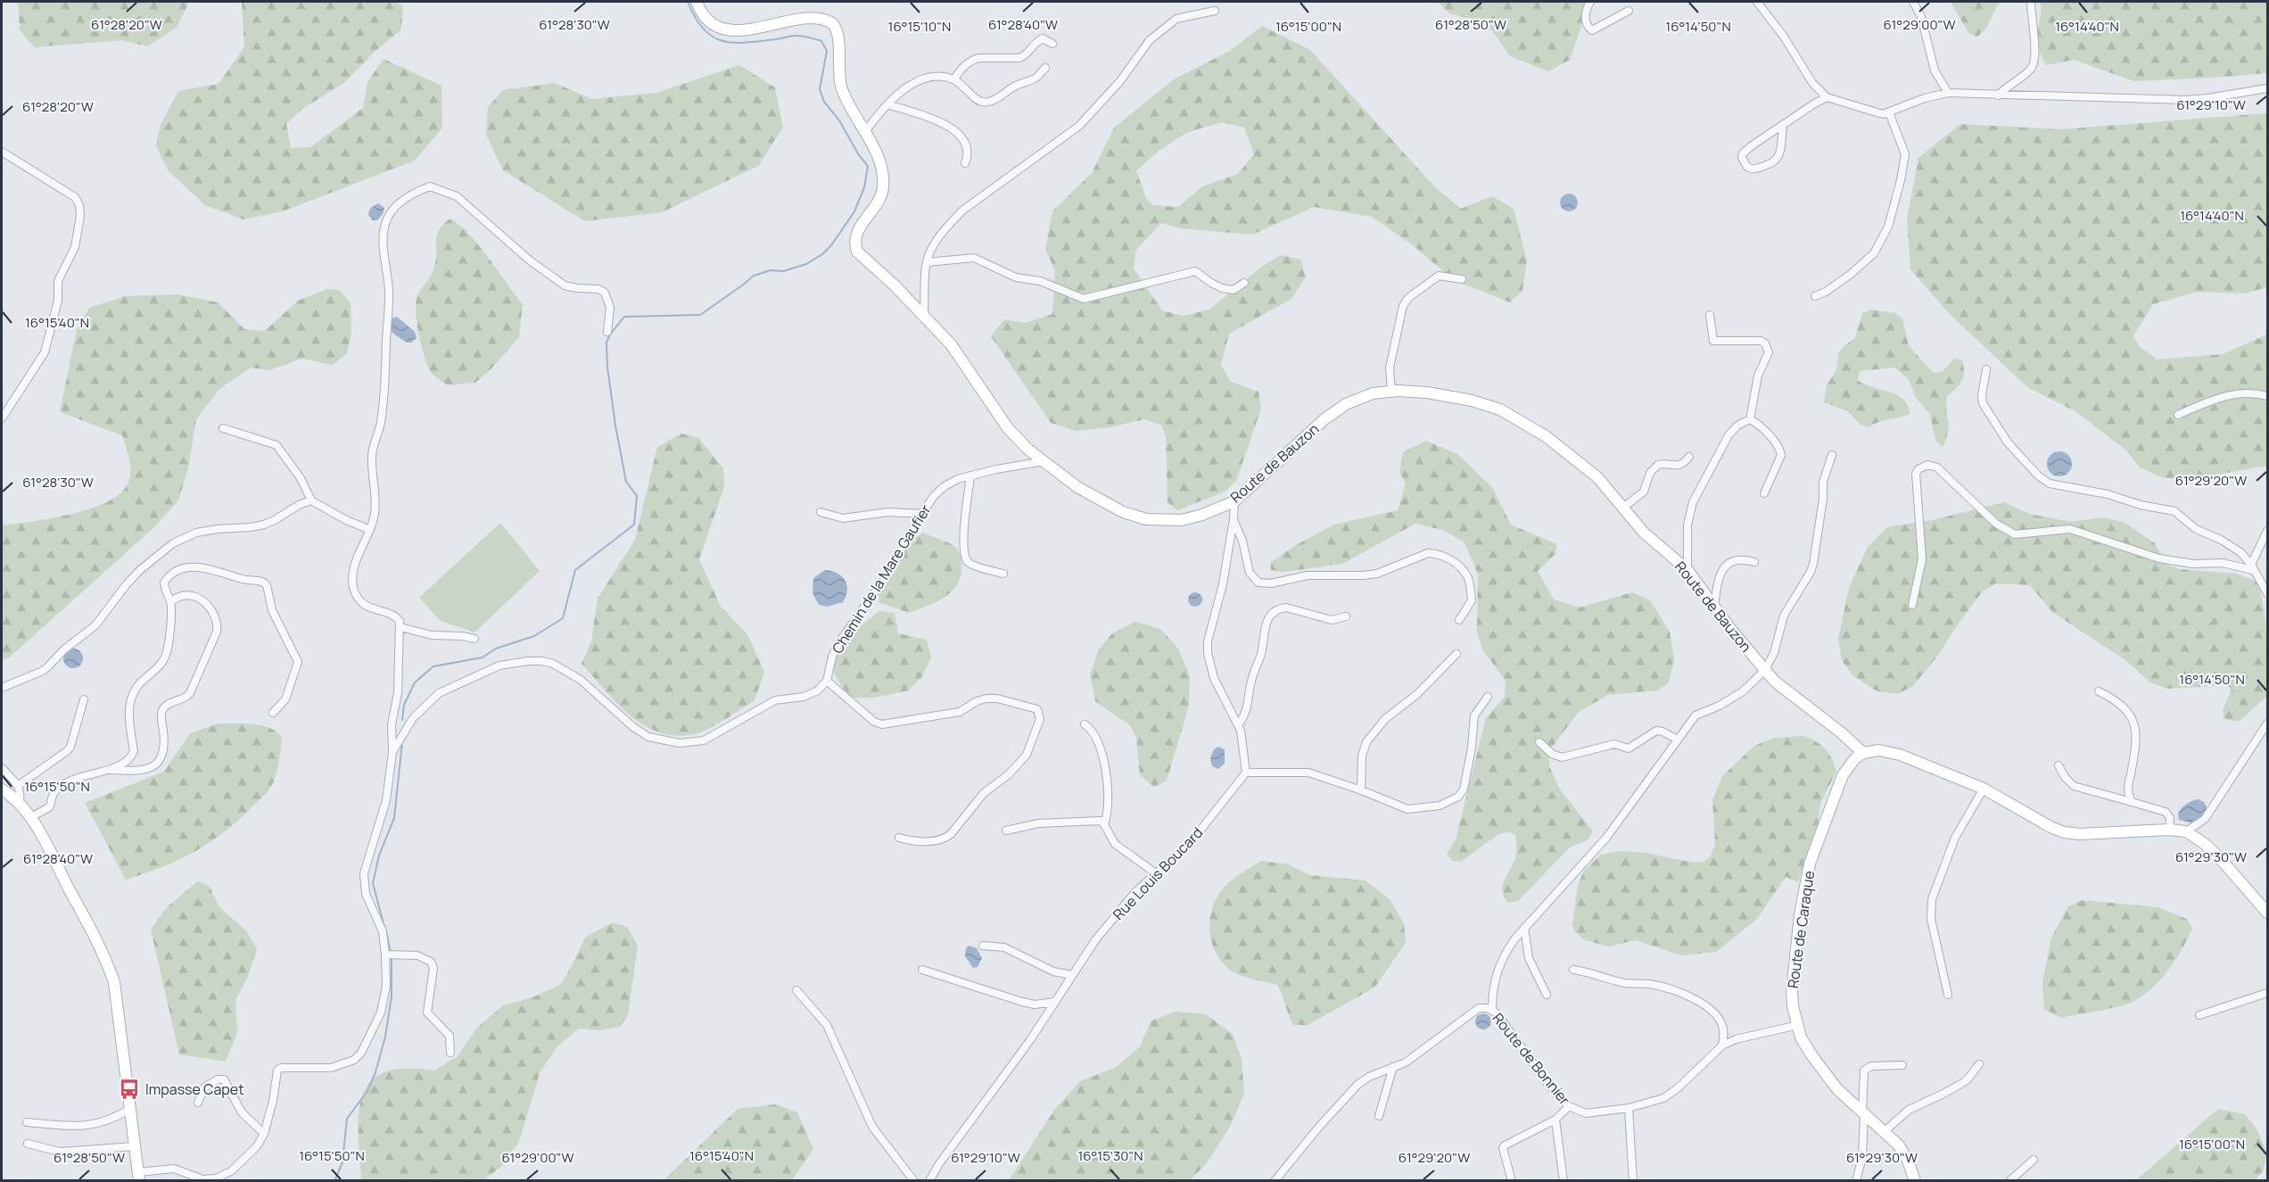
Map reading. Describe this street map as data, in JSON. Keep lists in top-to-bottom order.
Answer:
{
  "streets": {
    "street": [
      "Route de Bauzon",
      "Chemin de la Mare Gaufier",
      "Rue Louis Boucard",
      "Route de Caraque",
      "Route de Bonnier"
    ]
  },
  "crossings": [
    ["Route de Bauzon", "Chemin de la Mare Gaufier"],
    ["Route de Bauzon", "Route de Caraque"],
    ["Route de Caraque", "Route de Bonnier"]
  ],
  "places": {
    "bus stop": ["Impasse Capet"]
  },
  "coordinates": [
    "61°28'20\"W",
    "61°28'30\"W",
    "61°28'40\"W",
    "61°28'50\"W",
    "61°29'00\"W",
    "16°15'00\"N",
    "16°15'10\"N",
    "16°14'50\"N",
    "16°14'40\"N",
    "61°29'10\"W",
    "16°15'40\"N",
    "61°29'20\"W",
    "16°15'50\"N",
    "61°29'30\"W",
    "16°15'30\"N"
  ]
}
